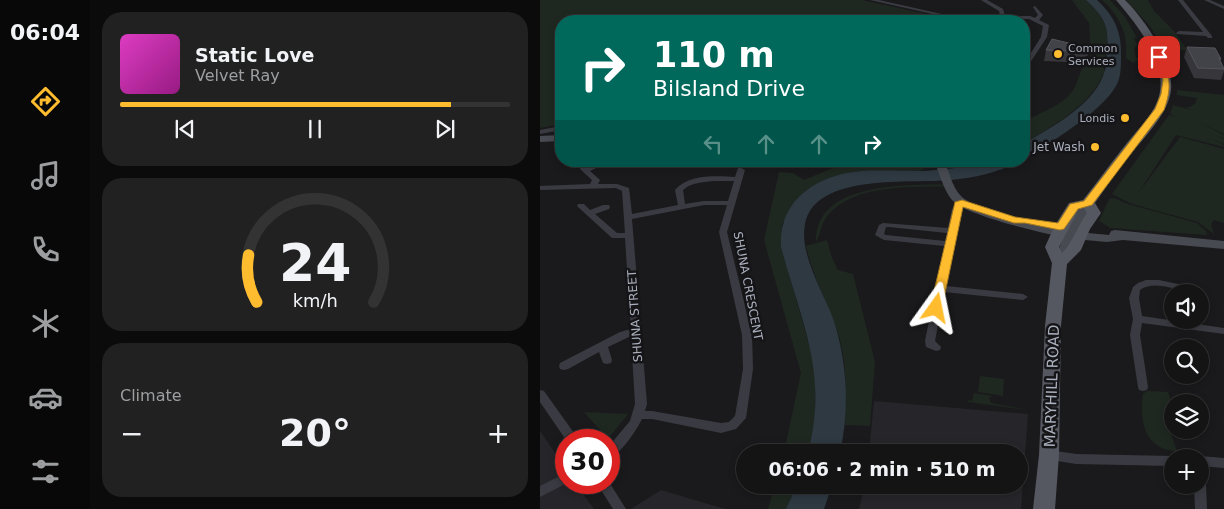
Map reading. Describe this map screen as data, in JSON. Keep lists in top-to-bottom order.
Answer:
{
  "streets": {
    "main road": ["MARYHILL ROAD"],
    "street": ["SHUNA CRESCENT", "SHUNA STREET"]
  },
  "crossings": [
    ["SHUNA CRESCENT", "SHUNA STREET"]
  ],
  "places": ["Common Services", "Londis", "Jet Wash"],
  "page": {
    "tabs": "06:04",
    "turn": ["110 m", "Bilsland Drive"],
    "song": ["Static Love", "Velvet Ray"],
    "map_buttons": "+",
    "tile": "Climate",
    "heat": ["−", "20°", "+"],
    "limit": "30",
    "trip": "06:06 · 2 min · 510 m",
    "gauge": ["24", "km/h"]
  }
}
